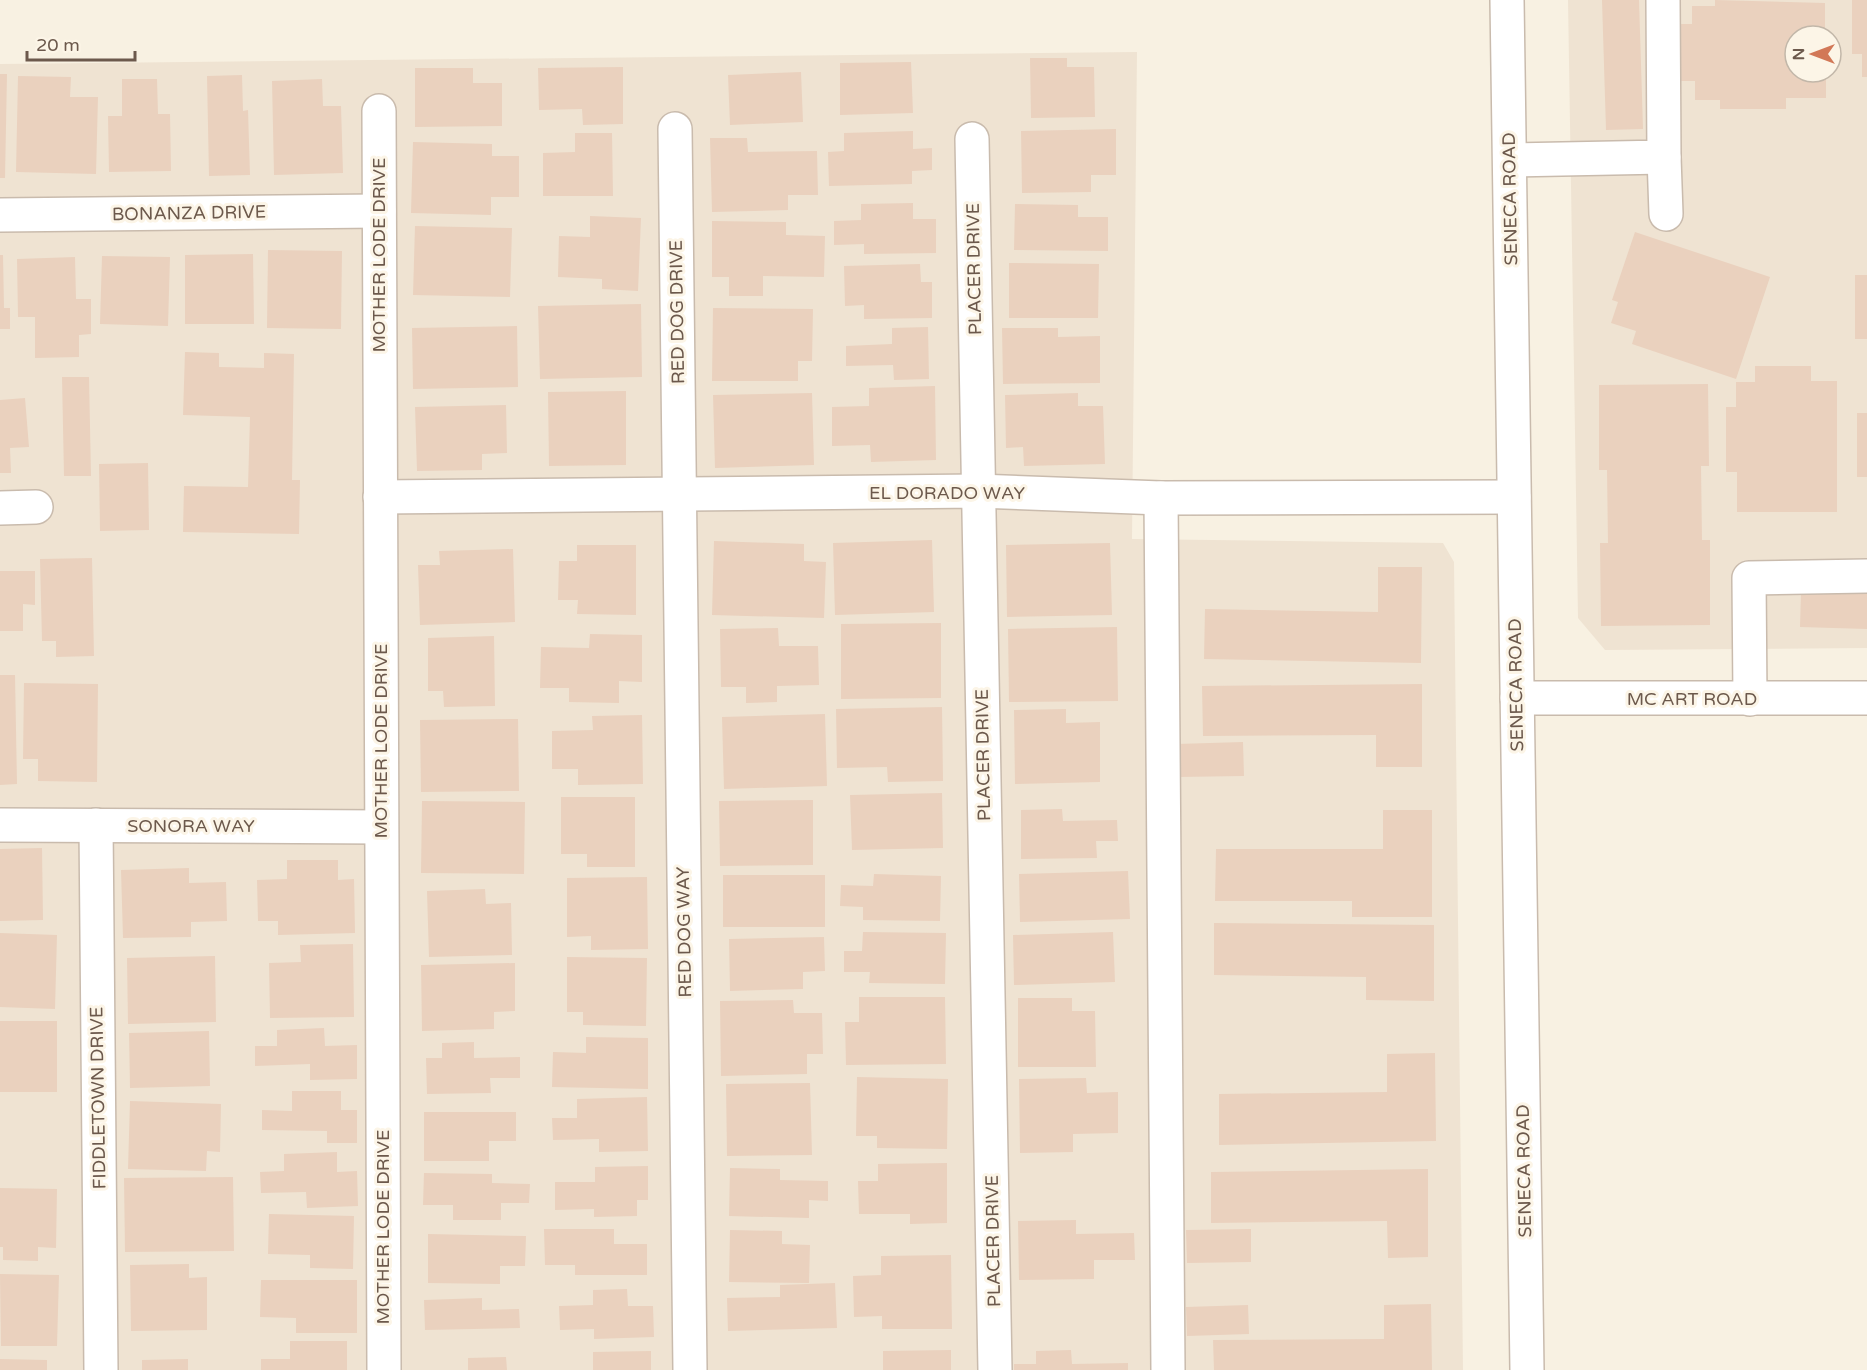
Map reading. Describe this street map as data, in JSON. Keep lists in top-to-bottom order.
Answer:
{
  "streets": {
    "street": [
      "SENECA ROAD",
      "BONANZA DRIVE",
      "MOTHER LODE DRIVE",
      "PLACER DRIVE",
      "RED DOG DRIVE",
      "EL DORADO WAY",
      "MC ART ROAD",
      "SONORA WAY",
      "RED DOG WAY",
      "FIDDLETOWN DRIVE"
    ]
  },
  "crossings": [
    ["SENECA ROAD", "EL DORADO WAY"],
    ["SENECA ROAD", "MC ART ROAD"],
    ["BONANZA DRIVE", "MOTHER LODE DRIVE"],
    ["MOTHER LODE DRIVE", "EL DORADO WAY"],
    ["MOTHER LODE DRIVE", "SONORA WAY"],
    ["PLACER DRIVE", "EL DORADO WAY"],
    ["RED DOG DRIVE", "EL DORADO WAY"],
    ["RED DOG DRIVE", "RED DOG WAY"],
    ["EL DORADO WAY", "RED DOG WAY"],
    ["SONORA WAY", "FIDDLETOWN DRIVE"]
  ],
  "scale_bar": "20 m",
  "north": "left"
}
